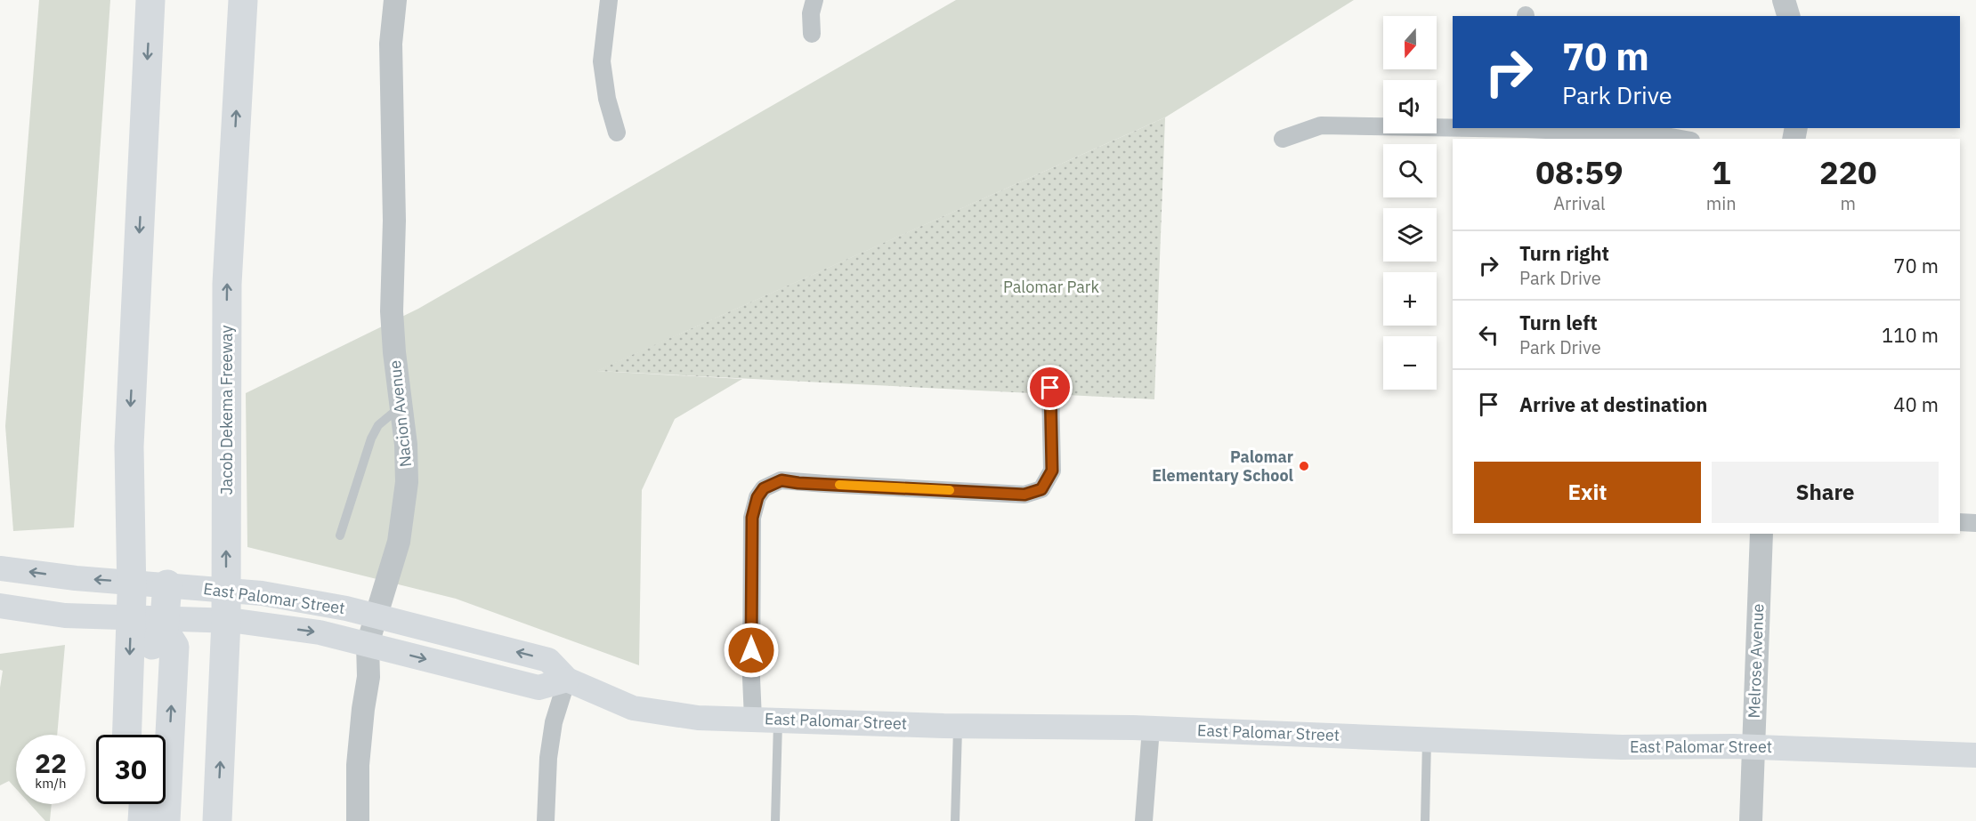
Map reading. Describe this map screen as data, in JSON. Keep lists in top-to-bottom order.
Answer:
{
  "streets": {
    "highway": ["Jacob Dekema Freeway"],
    "main road": ["East Palomar Street"],
    "street": ["Nacion Avenue", "Melrose Avenue"]
  },
  "crossings": [
    ["Nacion Avenue", "East Palomar Street"],
    ["East Palomar Street", "Melrose Avenue"]
  ],
  "parks": ["Palomar Park"],
  "places": ["Palomar Elementary School"],
  "north": "bottom",
  "page": {
    "map_buttons": ["+", "−"],
    "turn": ["70 m", "Park Drive"],
    "eta": [
      "08:59",
      "Arrival",
      "1",
      "min",
      "220",
      "m"
    ],
    "list": [
      {
        "name": "Turn right",
        "note": "Park Drive",
        "value": "70 m"
      },
      {
        "name": "Turn left",
        "note": "Park Drive",
        "value": "110 m"
      },
      {
        "name": "Arrive at destination",
        "value": "40 m"
      }
    ],
    "buttons": ["Exit", "Share"],
    "speed": "22 km/h",
    "limit": "30"
  }
}
